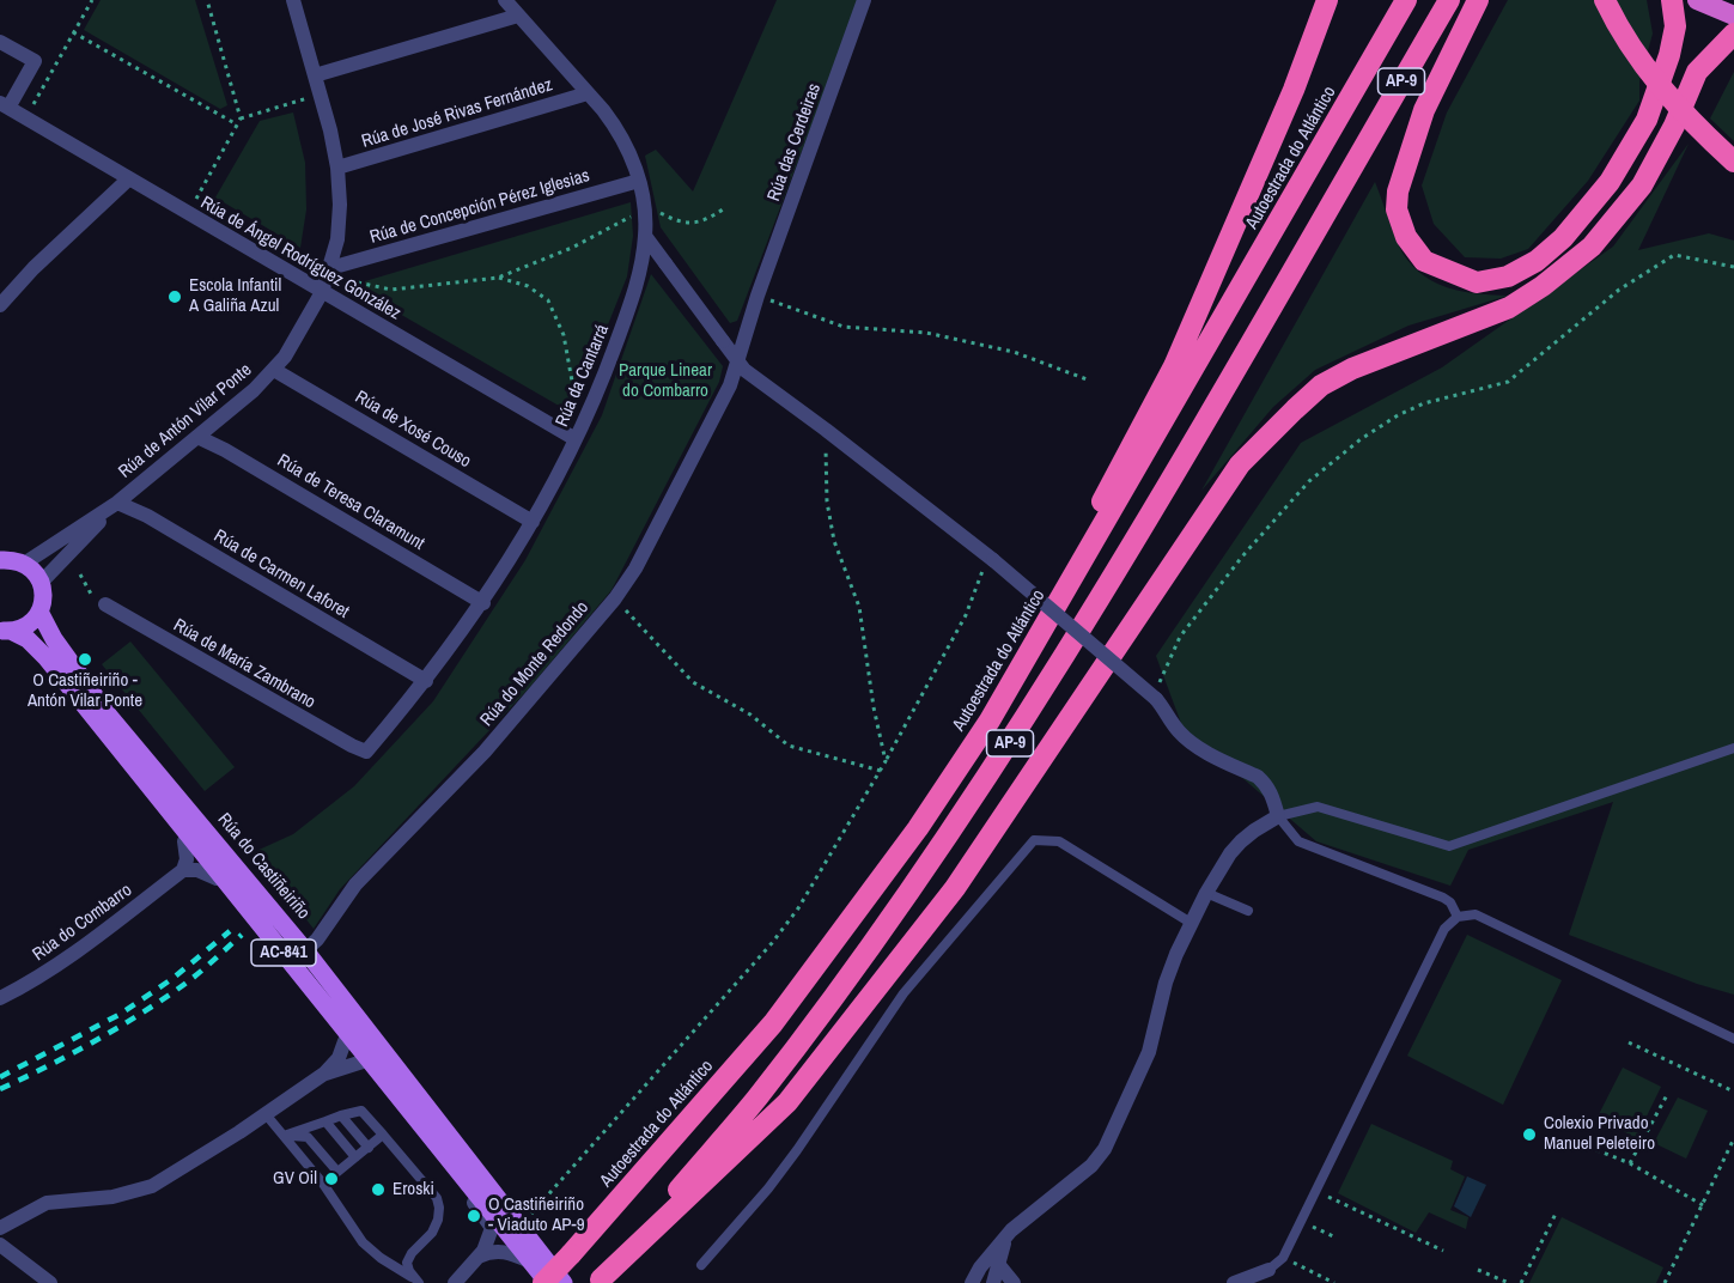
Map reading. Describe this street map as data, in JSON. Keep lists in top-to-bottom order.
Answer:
{
  "streets": {
    "highway": ["AP-9", "Autoestrada do Atlántico"],
    "main road": ["Rúa do Castiñeiriño", "AC-841"],
    "street": [
      "Rúa de José Rivas Fernández",
      "Rúa das Cerdeiras",
      "Rúa de Concepción Pérez Iglesias",
      "Rúa de Ángel Rodríguez González",
      "Rúa da Cantarrá",
      "Rúa de Antón Vilar Ponte",
      "Rúa de Xosé Couso",
      "Rúa de Teresa Claramunt",
      "Rúa de Carmen Laforet",
      "Rúa de María Zambrano",
      "Rúa do Monte Redondo",
      "Rúa do Combarro"
    ]
  },
  "crossings": [
    ["Rúa de José Rivas Fernández", "Rúa da Cantarrá"],
    ["Rúa de José Rivas Fernández", "Rúa de Antón Vilar Ponte"],
    ["Rúa das Cerdeiras", "Rúa do Monte Redondo"],
    ["Autoestrada do Atlántico", "Rúa do Castiñeiriño"],
    ["Rúa de Concepción Pérez Iglesias", "Rúa da Cantarrá"],
    ["Rúa de Concepción Pérez Iglesias", "Rúa de Antón Vilar Ponte"],
    ["Rúa de Ángel Rodríguez González", "Rúa da Cantarrá"],
    ["Rúa de Ángel Rodríguez González", "Rúa de Antón Vilar Ponte"],
    ["Rúa da Cantarrá", "Rúa de Xosé Couso"],
    ["Rúa da Cantarrá", "Rúa de Teresa Claramunt"],
    ["Rúa da Cantarrá", "Rúa de Carmen Laforet"],
    ["Rúa da Cantarrá", "Rúa de María Zambrano"],
    ["Rúa de Antón Vilar Ponte", "Rúa de Xosé Couso"],
    ["Rúa de Antón Vilar Ponte", "Rúa de Teresa Claramunt"],
    ["Rúa de Antón Vilar Ponte", "Rúa de Carmen Laforet"],
    ["Rúa do Monte Redondo", "Rúa do Castiñeiriño"]
  ],
  "parks": ["Parque Linear do Combarro"],
  "places": [
    "Escola Infantil A Galiña Azul",
    "O Castiñeiriño - Antón Vilar Ponte",
    "Colexio Privado Manuel Peleteiro",
    "GV Oil",
    "Eroski",
    "O Castiñeiriño - Viaduto AP-9"
  ]
}
